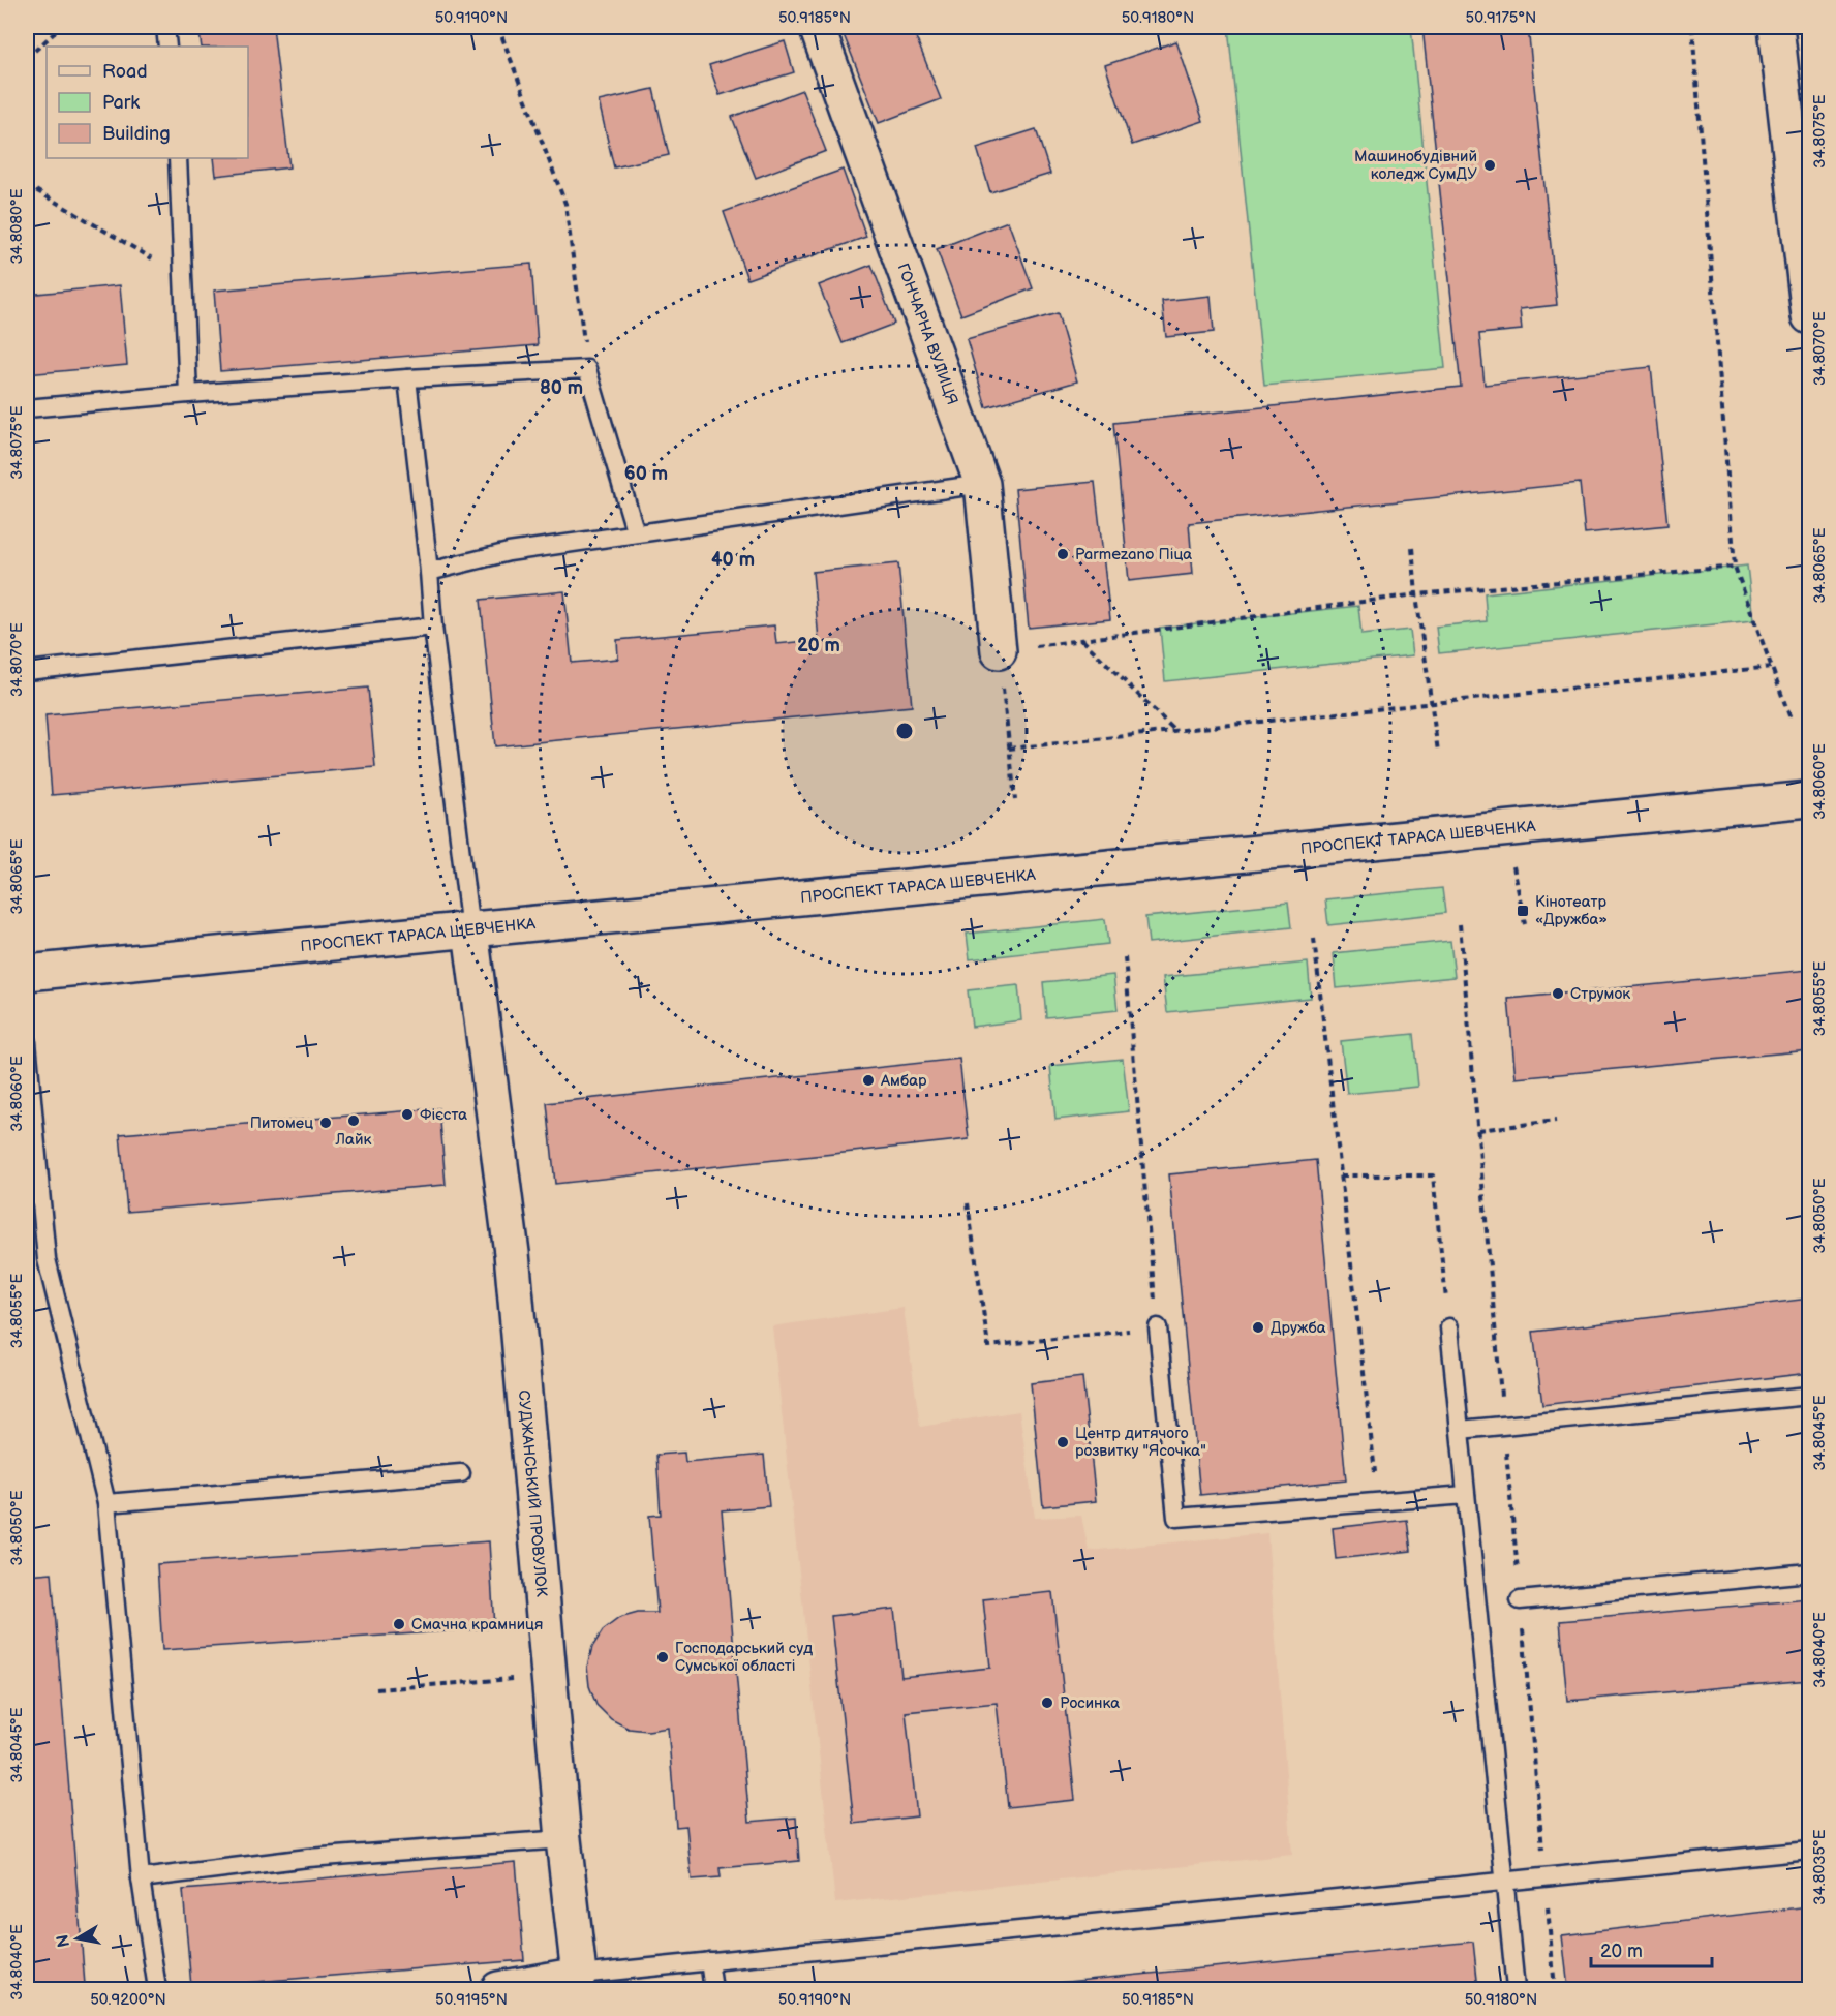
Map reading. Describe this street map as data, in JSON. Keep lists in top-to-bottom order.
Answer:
{
  "streets": {
    "street": ["ГОНЧАРНА ВУЛИЦЯ", "ПРОСПЕКТ ТАРАСА ШЕВЧЕНКА", "СУДЖАНСЬКИЙ ПРОВУЛОК"]
  },
  "crossings": [
    ["ПРОСПЕКТ ТАРАСА ШЕВЧЕНКА", "СУДЖАНСЬКИЙ ПРОВУЛОК"]
  ],
  "places": {
    "other": [
      "Машинобудівний коледж СумДУ",
      "Parmezano Піца",
      "Струмок",
      "Амбар",
      "Фієста",
      "Лайк",
      "Питомец",
      "Дружба",
      "Центр дитячого розвитку \"Ясочка\"",
      "Смачна крамниця",
      "Господарський суд Сумської області",
      "Росинка"
    ],
    "transit": ["Кінотеатр «Дружба»"]
  },
  "legend": ["Road", "Park", "Building"],
  "scale_bar": "20 m",
  "north": "left",
  "coordinates": [
    "50.9190°N",
    "50.9185°N",
    "50.9180°N",
    "50.9175°N",
    "34.8075°E",
    "34.8080°E",
    "34.8070°E",
    "34.8065°E",
    "34.8060°E",
    "34.8055°E",
    "34.8050°E",
    "34.8045°E",
    "34.8040°E",
    "34.8035°E",
    "50.9200°N",
    "50.9195°N"
  ],
  "rings": [
    "80 m",
    "60 m",
    "40 m",
    "20 m"
  ]
}
